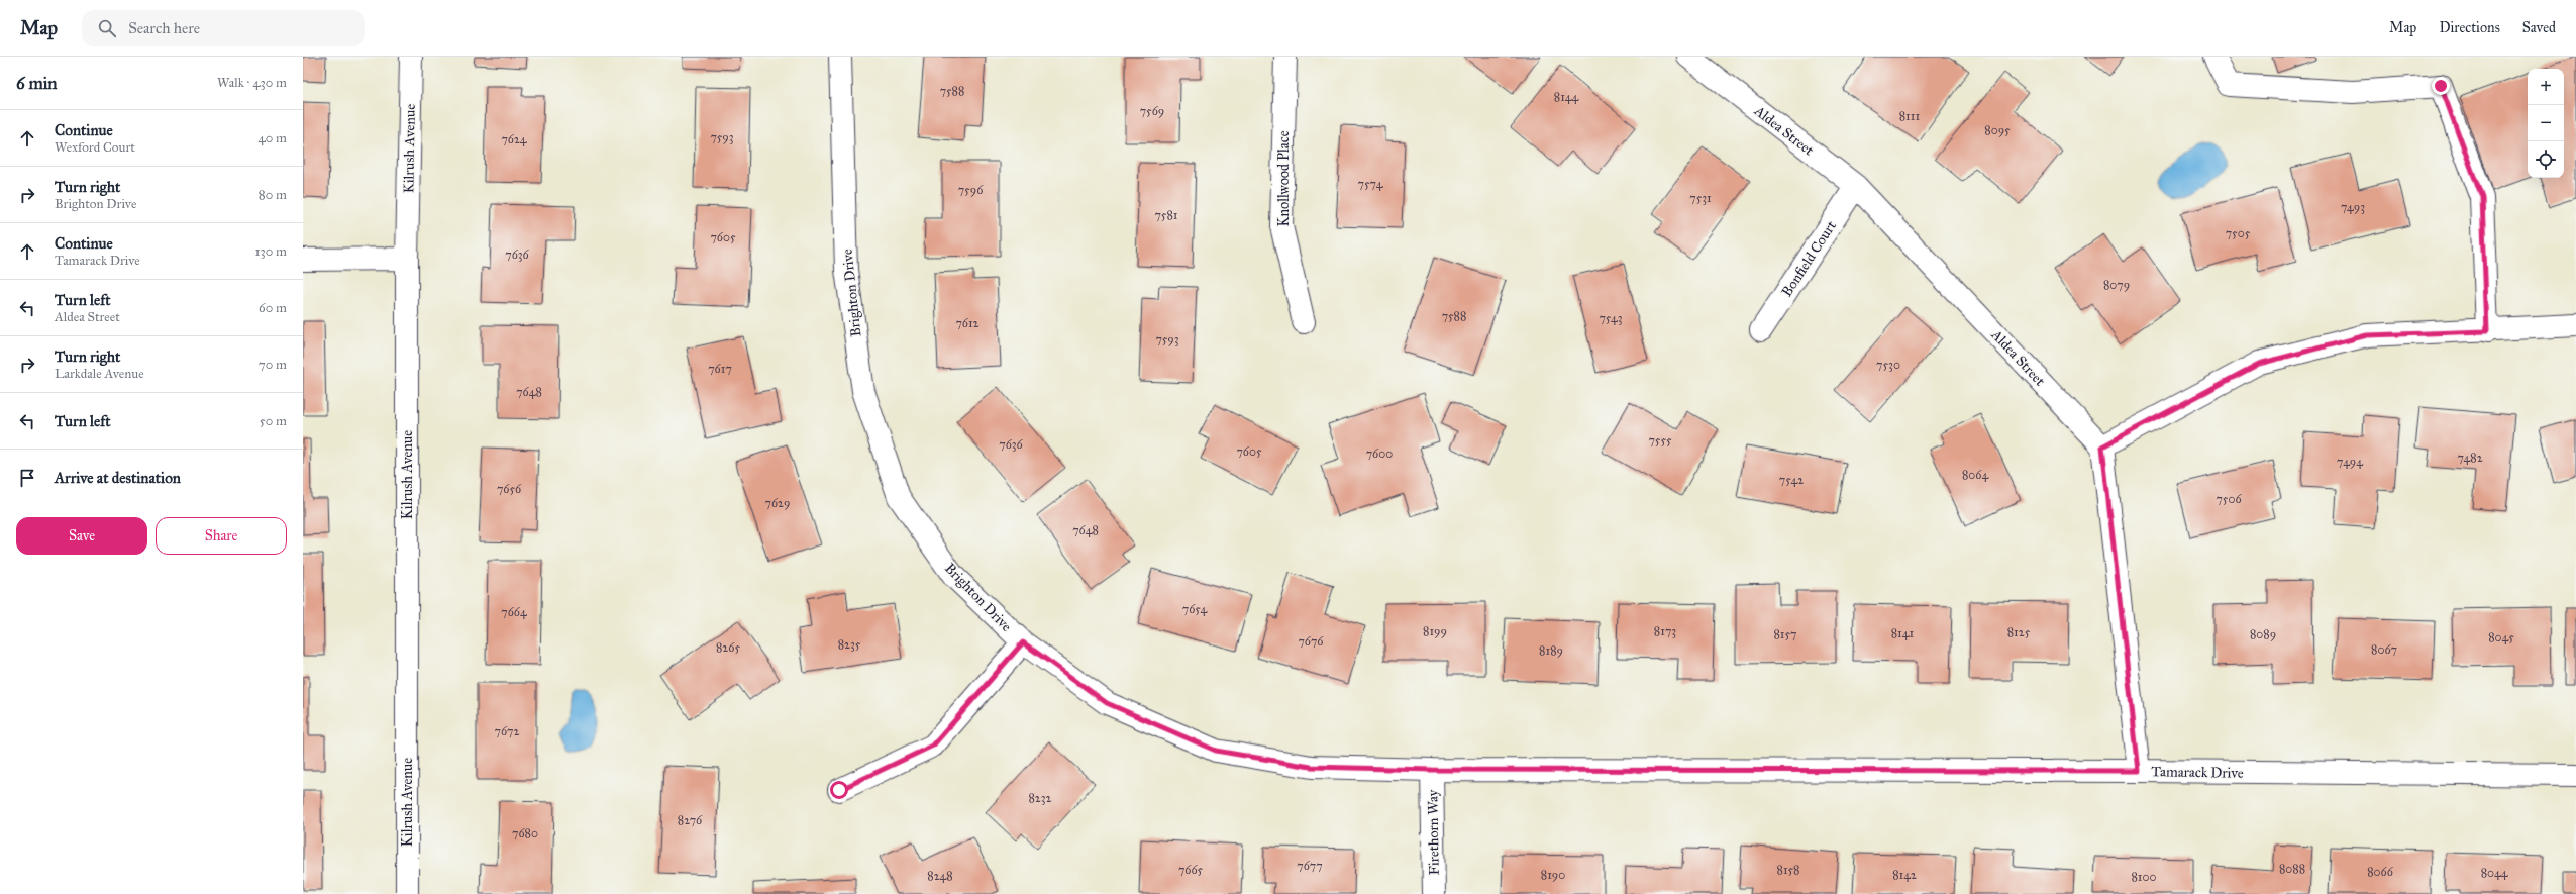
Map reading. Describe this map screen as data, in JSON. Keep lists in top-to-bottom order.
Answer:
{
  "streets": {
    "street": [
      "Aldea Street",
      "Kilrush Avenue",
      "Knollwood Place",
      "Bonfield Court",
      "Brighton Drive",
      "Tamarack Drive",
      "Firethorn Way"
    ]
  },
  "crossings": [
    ["Aldea Street", "Bonfield Court"],
    ["Brighton Drive", "Tamarack Drive"],
    ["Brighton Drive", "Firethorn Way"],
    ["Tamarack Drive", "Firethorn Way"]
  ],
  "house_numbers": [
    "7588",
    "8144",
    "7569",
    "8111",
    "8095",
    "7593",
    "7624",
    "7574",
    "7596",
    "7531",
    "7493",
    "7581",
    "7505",
    "7605",
    "7636",
    "8079",
    "7588",
    "7543",
    "7612",
    "7593",
    "7530",
    "7617",
    "7648",
    "7555",
    "7636",
    "7605",
    "7600",
    "7482",
    "7494",
    "8064",
    "7542",
    "7656",
    "7506",
    "7629",
    "7648",
    "7654",
    "7664",
    "8199",
    "8173",
    "8125",
    "8141",
    "8157",
    "8089",
    "8045",
    "7676",
    "8235",
    "8265",
    "8067",
    "8189",
    "7672",
    "8232",
    "8276",
    "7680",
    "7677",
    "8088",
    "7665",
    "8158",
    "8066",
    "8044",
    "8190",
    "8142",
    "8248",
    "8100"
  ],
  "page": {
    "header": "Map",
    "search": "Search here",
    "nav": ["Map", "Directions", "Saved"],
    "heading": ["6 min", "Walk · 430 m"],
    "map_buttons": ["+", "−"],
    "list": [
      ["Continue", "Wexford Court", "40 m"],
      ["Turn right", "Brighton Drive", "80 m"],
      ["Continue", "Tamarack Drive", "130 m"],
      ["Turn left", "Aldea Street", "60 m"],
      ["Turn right", "Larkdale Avenue", "70 m"],
      ["Turn left", "50 m"],
      "Arrive at destination"
    ],
    "buttons": ["Save", "Share"]
  }
}
